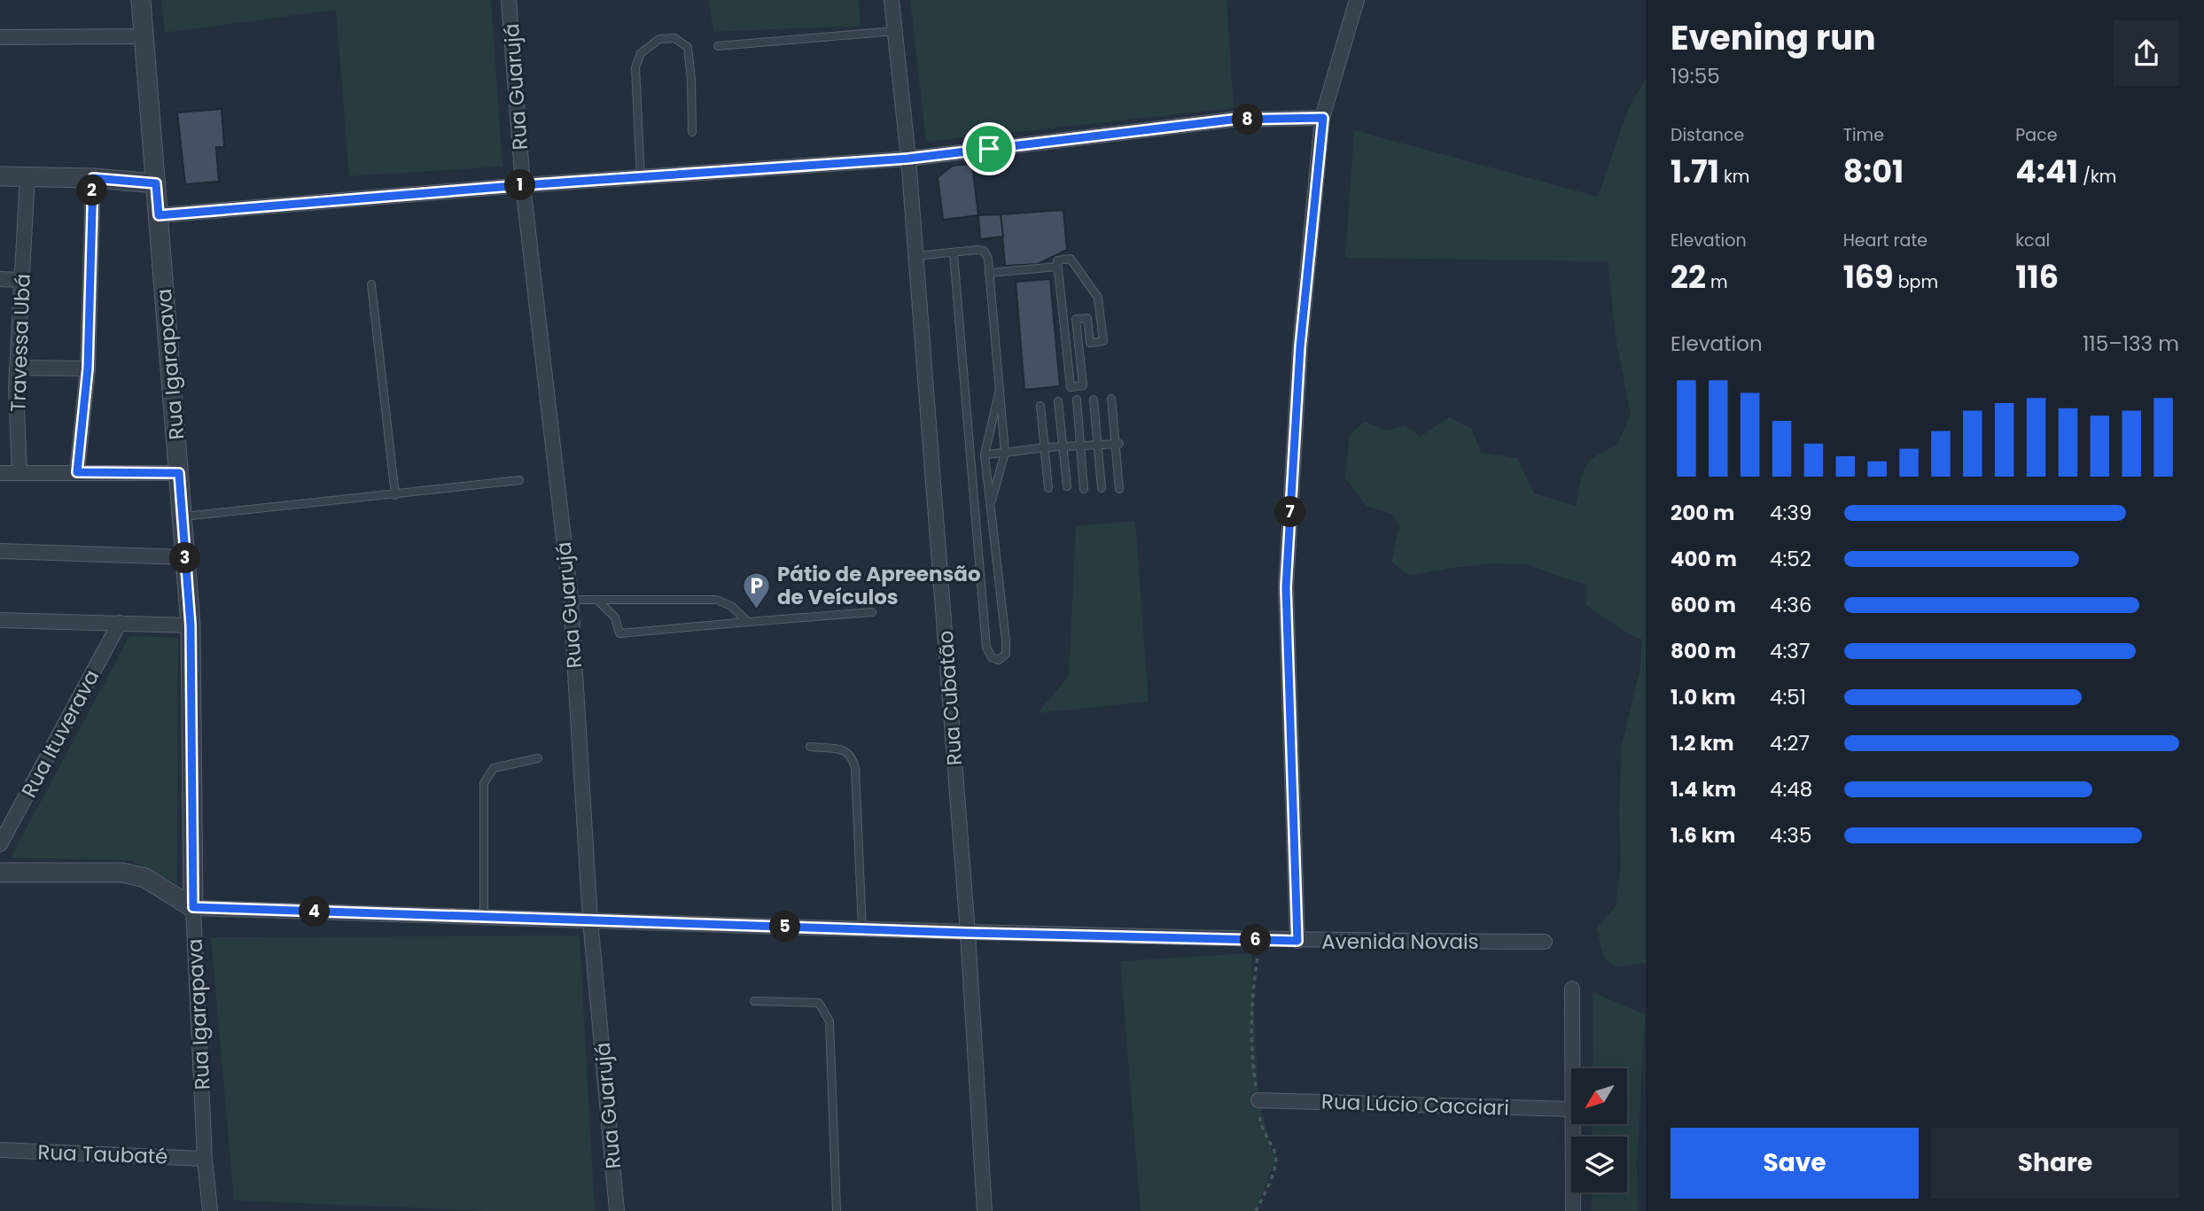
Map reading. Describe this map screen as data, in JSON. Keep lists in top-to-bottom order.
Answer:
{
  "streets": {
    "street": [
      "Rua Guarujá",
      "Travessa Ubá",
      "Rua Igarapava",
      "Rua Cubatão",
      "Rua Ituverava",
      "Avenida Novais",
      "Rua Lúcio Cacciari",
      "Rua Taubaté"
    ]
  },
  "crossings": [
    ["Rua Guarujá", "Avenida Novais"],
    ["Rua Igarapava", "Avenida Novais"],
    ["Rua Igarapava", "Rua Taubaté"],
    ["Rua Cubatão", "Avenida Novais"]
  ],
  "places": {
    "parking": ["Pátio de Apreensão de Veículos"]
  },
  "north": "bottom left",
  "page": {
    "heading": ["Evening run", "19:55"],
    "pins": [
      "8",
      "1",
      "2",
      "7",
      "3",
      "4",
      "5",
      "6"
    ],
    "stats": [
      ["Distance", "1.71 km"],
      ["Time", "8:01"],
      ["Pace", "4:41 /km"],
      ["Elevation", "22 m"],
      ["Heart rate", "169 bpm"],
      ["kcal", "116"]
    ],
    "chart": ["Elevation", "115–133 m"],
    "list": [
      {
        "name": "200 m",
        "note": "4:39"
      },
      {
        "name": "400 m",
        "note": "4:52"
      },
      {
        "name": "600 m",
        "note": "4:36"
      },
      {
        "name": "800 m",
        "note": "4:37"
      },
      {
        "name": "1.0 km",
        "note": "4:51"
      },
      {
        "name": "1.2 km",
        "note": "4:27"
      },
      {
        "name": "1.4 km",
        "note": "4:48"
      },
      {
        "name": "1.6 km",
        "note": "4:35"
      }
    ],
    "buttons": ["Save", "Share"]
  }
}
